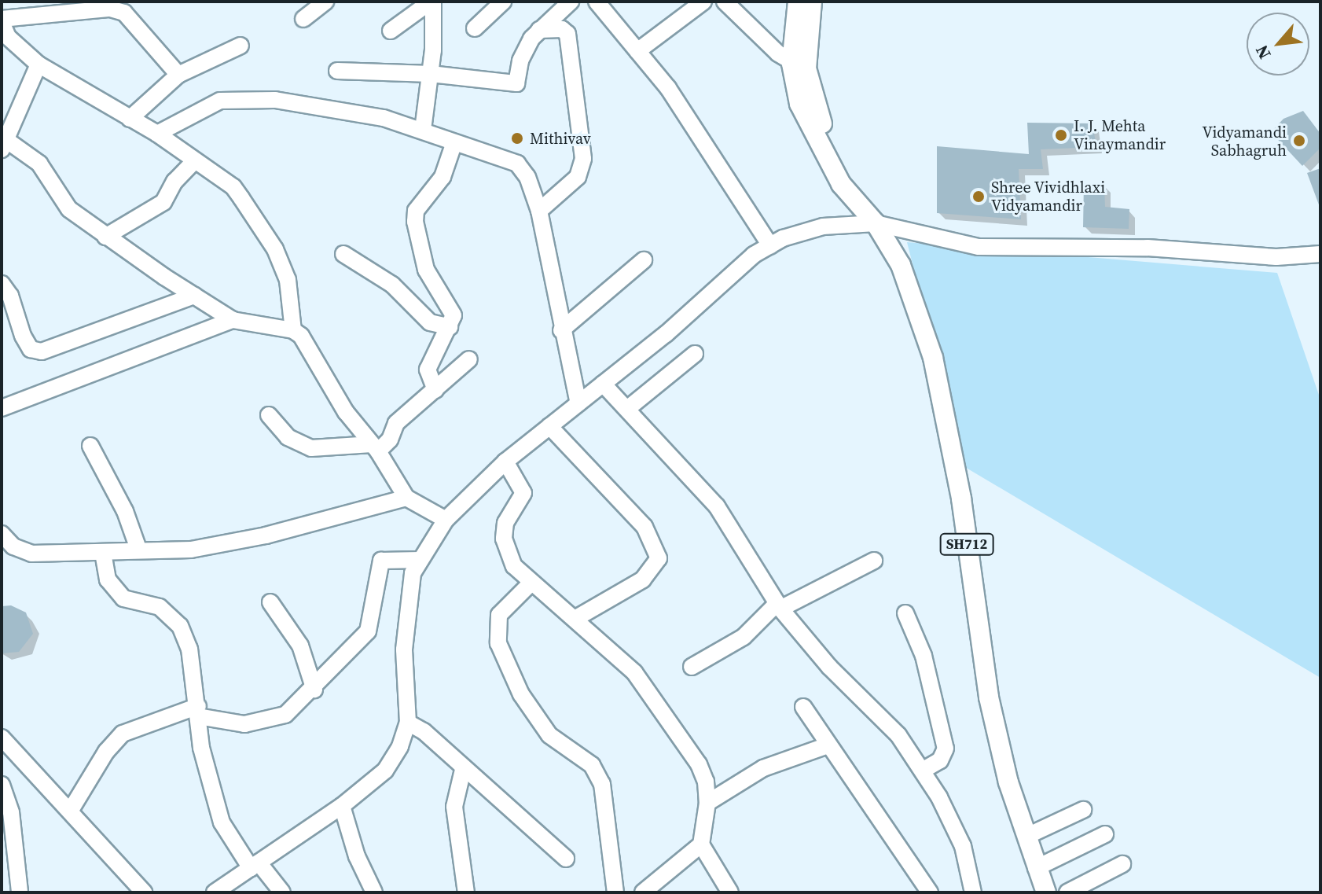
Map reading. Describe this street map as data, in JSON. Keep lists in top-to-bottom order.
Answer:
{
  "streets": {
    "main road": ["SH712"]
  },
  "places": [
    "I. J. Mehta Vinaymandir",
    "Mithivav",
    "Vidyamandi Sabhagruh",
    "Shree Vividhlaxi Vidyamandir"
  ],
  "north": "bottom left"
}
